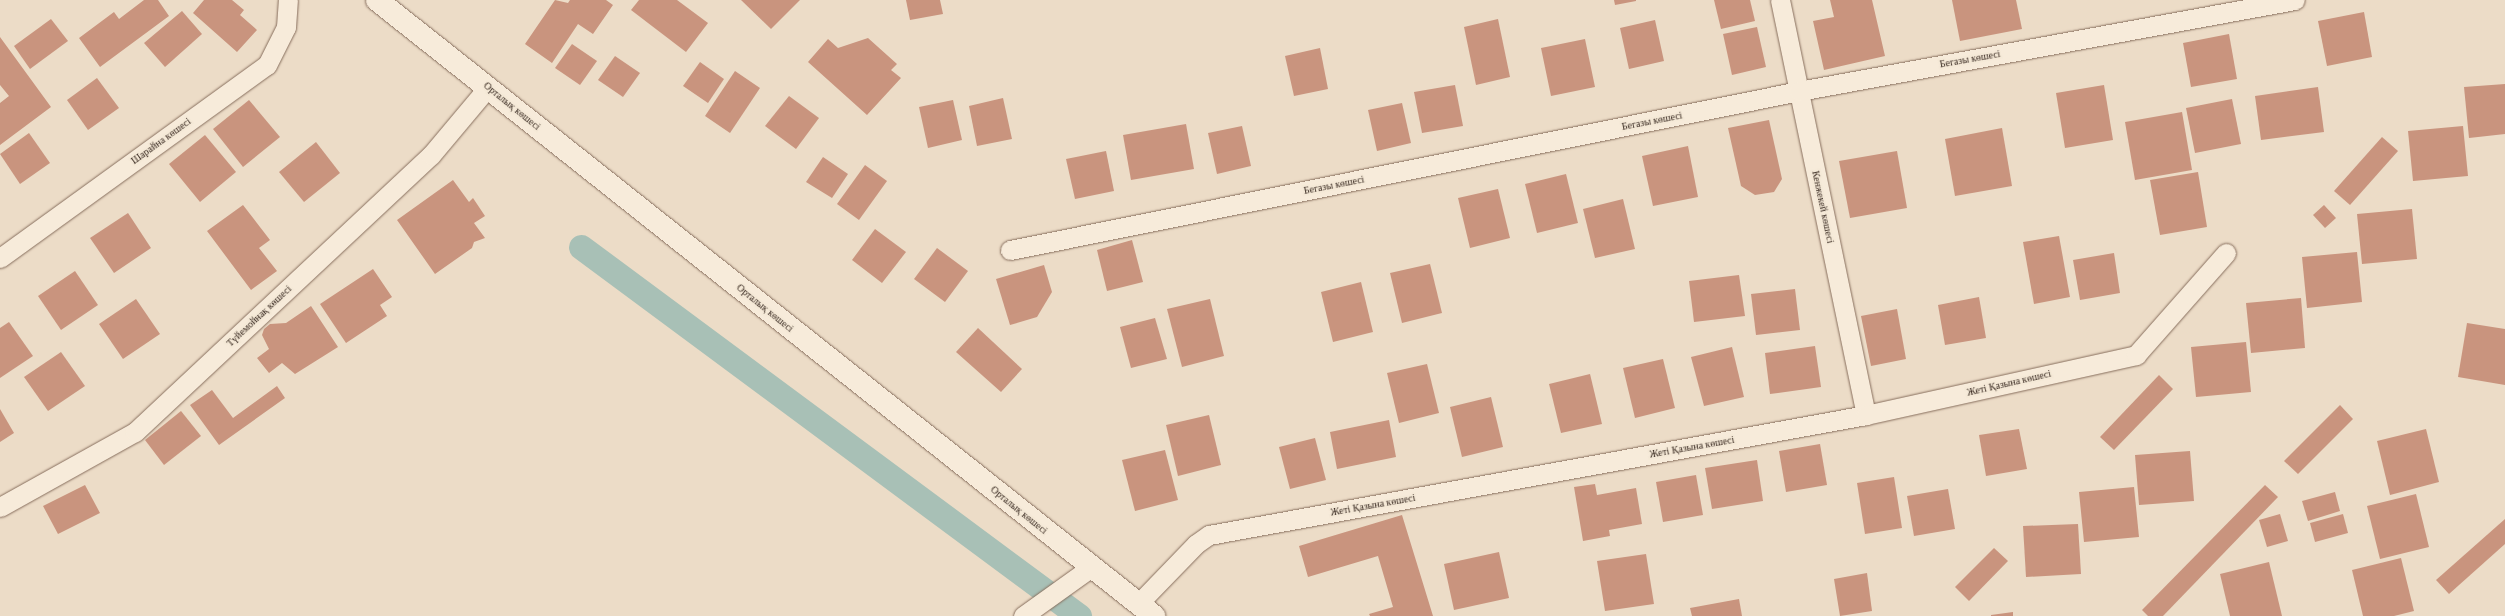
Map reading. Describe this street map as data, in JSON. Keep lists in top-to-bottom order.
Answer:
{
  "streets": {
    "main road": ["Орталық көшесі"],
    "street": [
      "Бегазы көшесі",
      "Шарайна көшесі",
      "Кенжекей көшесі",
      "Түйемойнақ көшесі",
      "Жеті Қазына көшесі"
    ]
  },
  "crossings": [
    ["Бегазы көшесі", "Кенжекей көшесі"],
    ["Орталық көшесі", "Түйемойнақ көшесі"],
    ["Орталық көшесі", "Жеті Қазына көшесі"],
    ["Кенжекей көшесі", "Жеті Қазына көшесі"]
  ]
}
